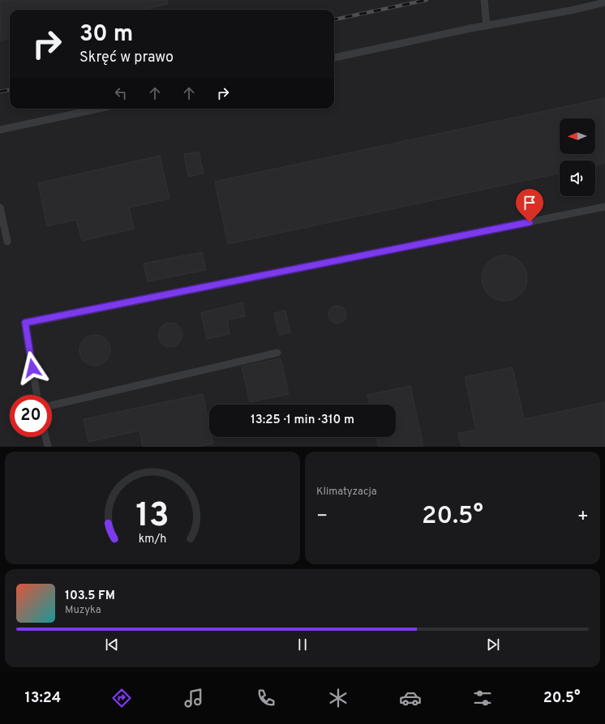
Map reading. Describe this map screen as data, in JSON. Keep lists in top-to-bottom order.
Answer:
{
  "north": "left",
  "page": {
    "turn": ["30 m", "Skręć w prawo"],
    "limit": "20",
    "trip": "13:25 · 1 min · 310 m",
    "tile": "Klimatyzacja",
    "heat": ["−", "20.5°", "+"],
    "song": ["103.5 FM", "Muzyka"],
    "tabs": ["13:24", "20.5°"],
    "gauge": ["13", "km/h"]
  }
}
